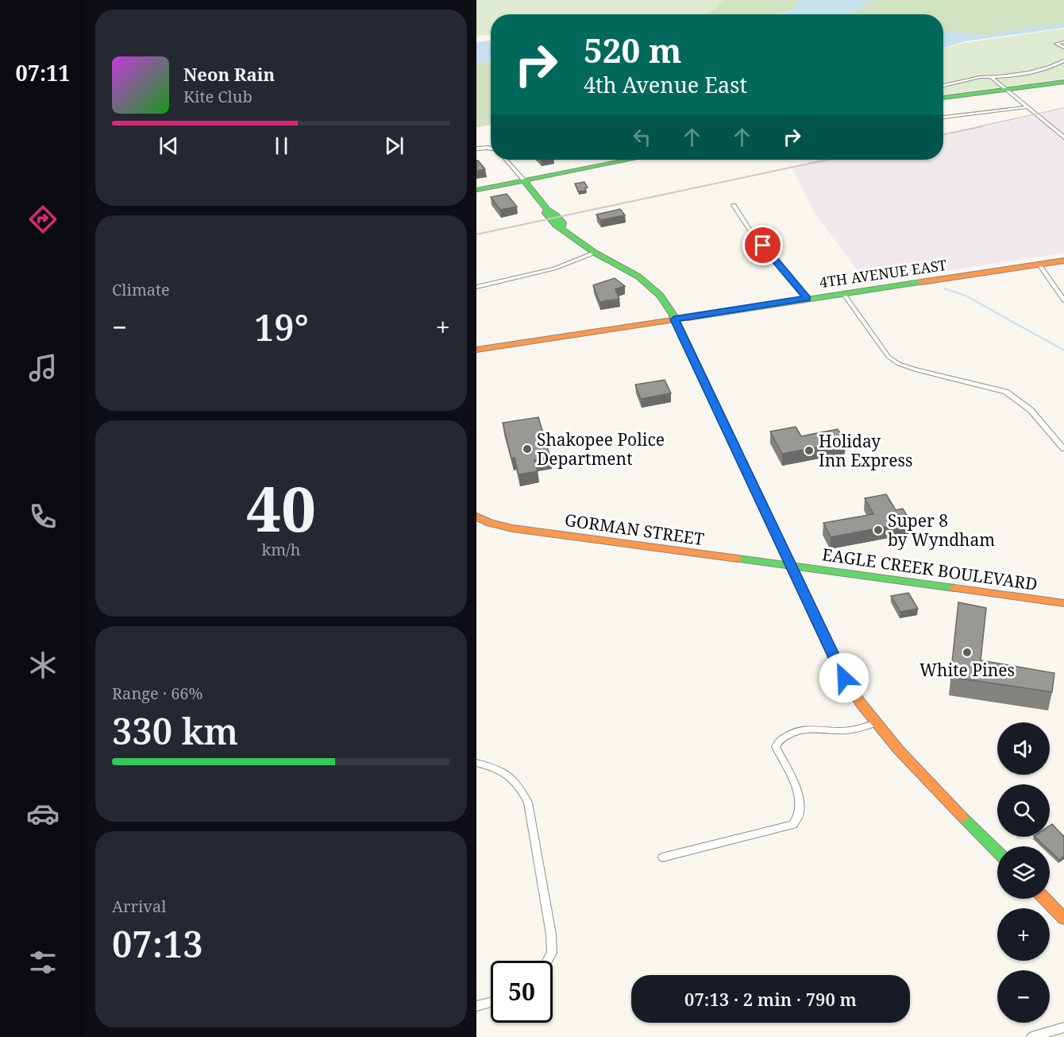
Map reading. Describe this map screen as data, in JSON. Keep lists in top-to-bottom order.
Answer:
{
  "streets": {
    "main road": ["4TH AVENUE EAST", "GORMAN STREET", "EAGLE CREEK BOULEVARD"]
  },
  "crossings": [
    ["GORMAN STREET", "EAGLE CREEK BOULEVARD"]
  ],
  "places": [
    "Shakopee Police Department",
    "Holiday Inn Express",
    "Super 8 by Wyndham",
    "White Pines"
  ],
  "page": {
    "tabs": "07:11",
    "turn": ["520 m", "4th Avenue East"],
    "song": ["Neon Rain", "Kite Club"],
    "tile": [
      "Climate",
      ["40", "km/h"],
      ["Range · 66%", "330 km"],
      ["Arrival", "07:13"]
    ],
    "heat": ["−", "19°", "+"],
    "map_buttons": ["+", "−"],
    "limit": "50",
    "trip": "07:13 · 2 min · 790 m"
  }
}
